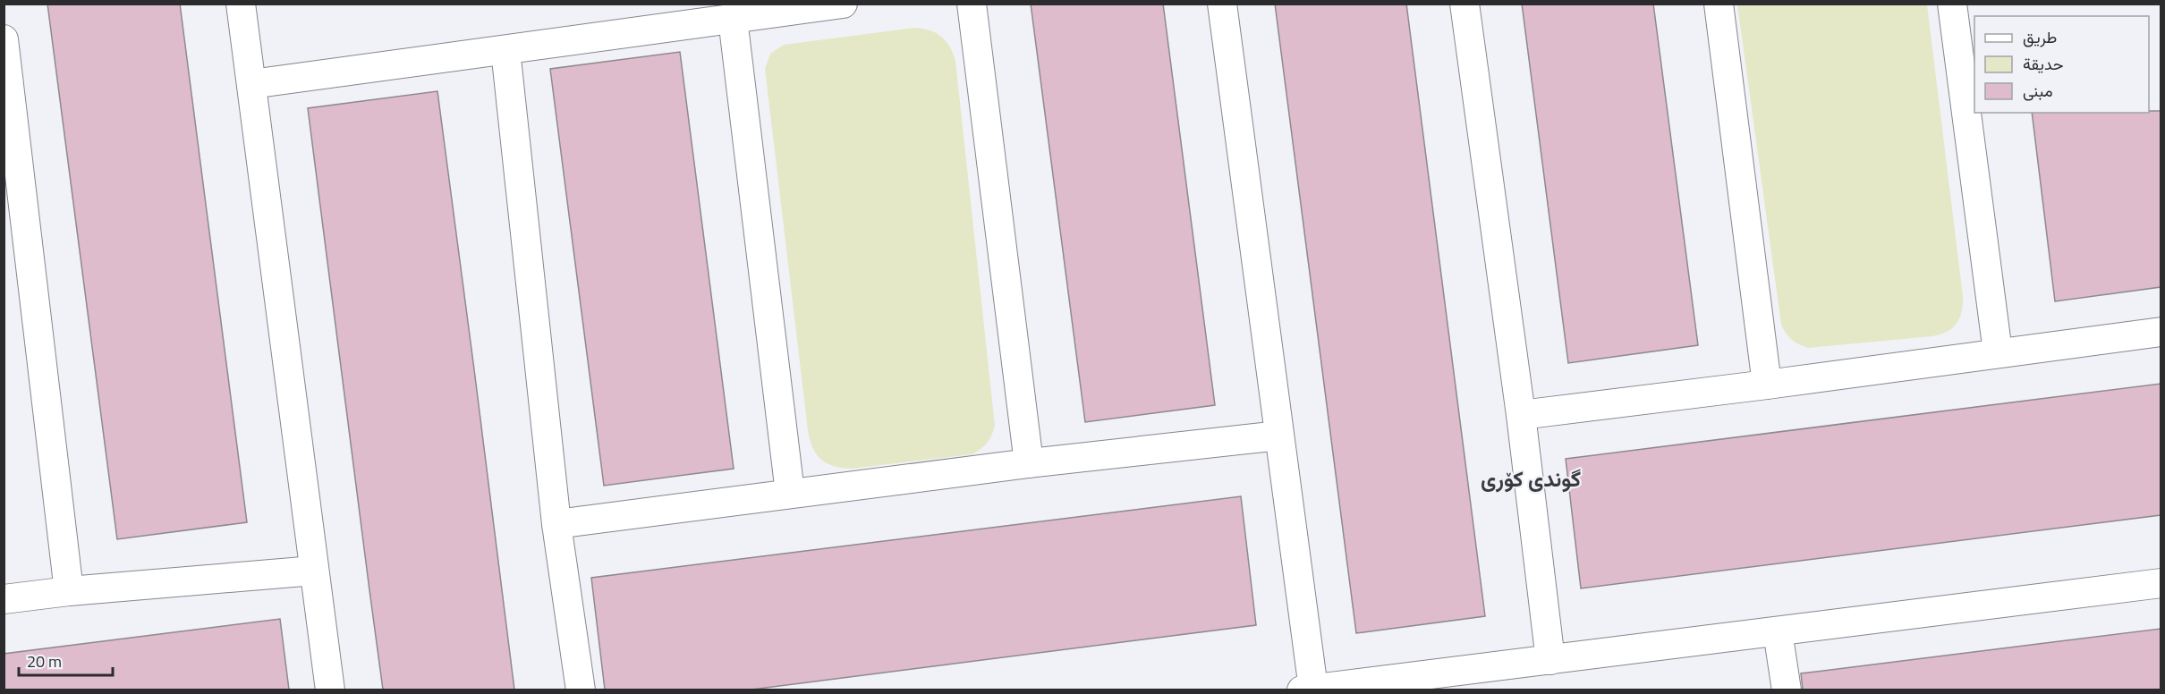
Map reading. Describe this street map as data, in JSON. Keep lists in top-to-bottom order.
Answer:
{
  "districts": ["گوندی کۆری"],
  "legend": ["طريق", "حديقة", "مبنى"],
  "scale_bar": "20 m"
}
